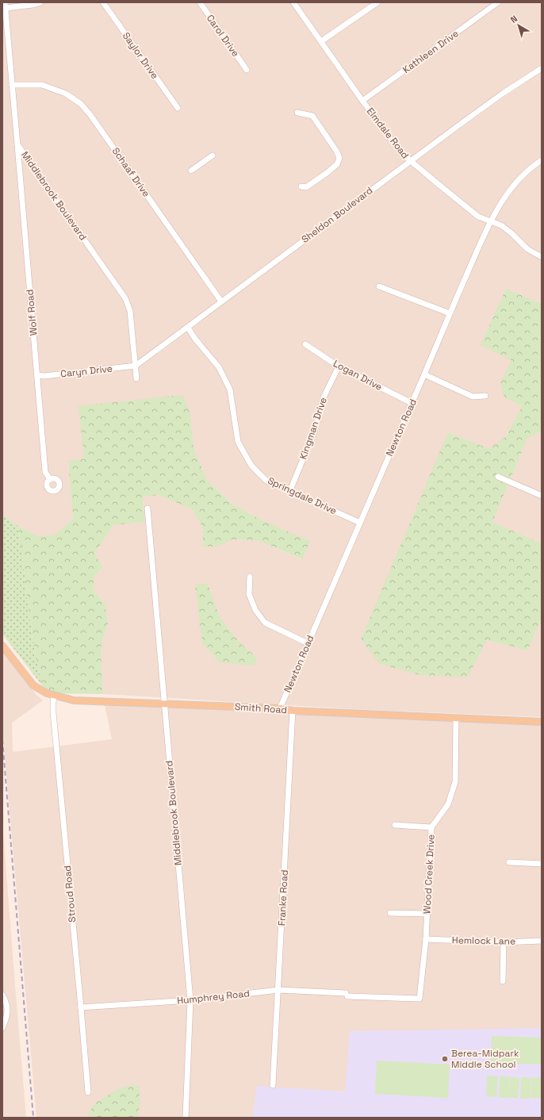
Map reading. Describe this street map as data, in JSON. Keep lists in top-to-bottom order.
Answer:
{
  "streets": {
    "main road": ["Smith Road"],
    "street": [
      "Carol Drive",
      "Kathleen Drive",
      "Saylor Drive",
      "Elmdale Road",
      "Schaaf Drive",
      "Middlebrook Boulevard",
      "Sheldon Boulevard",
      "Wolf Road",
      "Caryn Drive",
      "Logan Drive",
      "Newton Road",
      "Kingman Drive",
      "Springdale Drive",
      "Wood Creek Drive",
      "Stroud Road",
      "Franke Road",
      "Hemlock Lane",
      "Humphrey Road"
    ]
  },
  "crossings": [
    ["Kathleen Drive", "Elmdale Road"],
    ["Elmdale Road", "Sheldon Boulevard"],
    ["Elmdale Road", "Newton Road"],
    ["Schaaf Drive", "Middlebrook Boulevard"],
    ["Schaaf Drive", "Sheldon Boulevard"],
    ["Middlebrook Boulevard", "Sheldon Boulevard"],
    ["Middlebrook Boulevard", "Wolf Road"],
    ["Middlebrook Boulevard", "Caryn Drive"],
    ["Middlebrook Boulevard", "Smith Road"],
    ["Middlebrook Boulevard", "Humphrey Road"],
    ["Sheldon Boulevard", "Caryn Drive"],
    ["Sheldon Boulevard", "Springdale Drive"],
    ["Wolf Road", "Caryn Drive"],
    ["Logan Drive", "Newton Road"],
    ["Logan Drive", "Kingman Drive"],
    ["Newton Road", "Springdale Drive"],
    ["Newton Road", "Smith Road"],
    ["Kingman Drive", "Springdale Drive"],
    ["Smith Road", "Wood Creek Drive"],
    ["Smith Road", "Stroud Road"],
    ["Smith Road", "Franke Road"],
    ["Wood Creek Drive", "Hemlock Lane"],
    ["Wood Creek Drive", "Humphrey Road"],
    ["Stroud Road", "Humphrey Road"],
    ["Franke Road", "Humphrey Road"]
  ],
  "places": ["Berea-Midpark Middle School"],
  "north": "top left"
}
